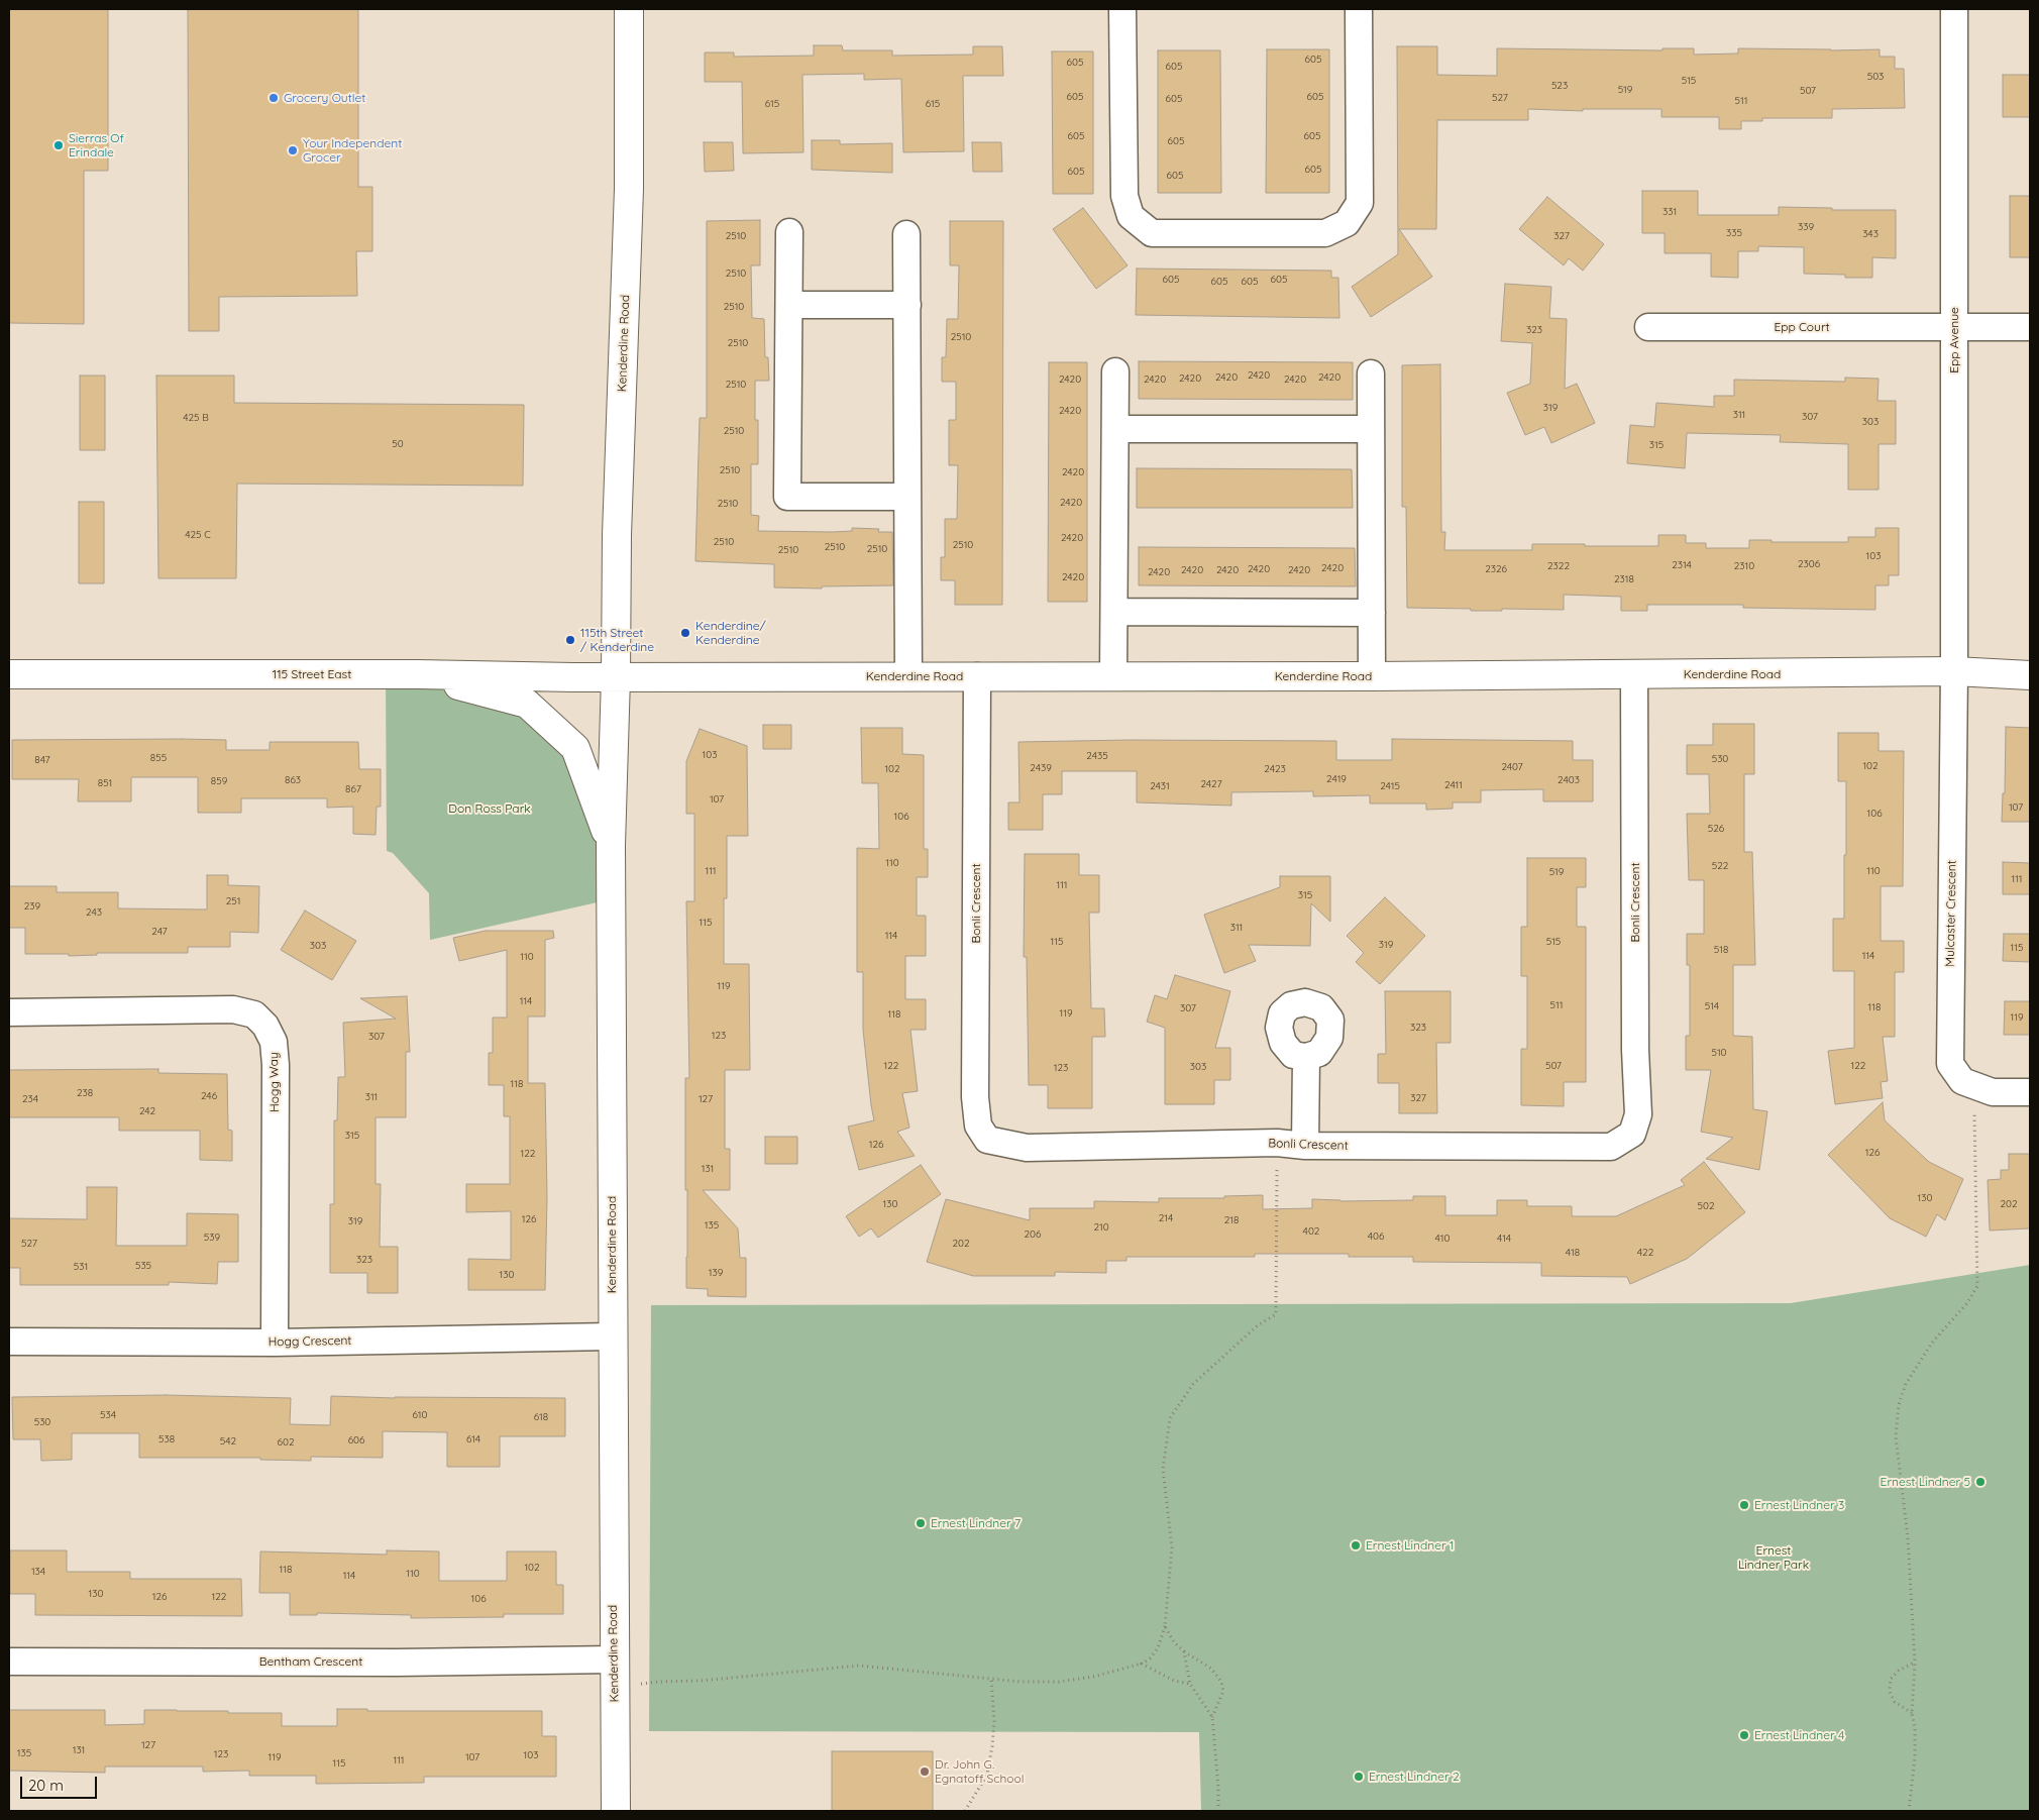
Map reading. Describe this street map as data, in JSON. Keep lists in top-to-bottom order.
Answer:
{
  "streets": {
    "street": [
      "Epp Court",
      "Epp Avenue",
      "Kenderdine Road",
      "115 Street East",
      "Bonli Crescent",
      "Mulcaster Crescent",
      "Hogg Way",
      "Hogg Crescent",
      "Bentham Crescent"
    ]
  },
  "crossings": [
    ["Epp Court", "Epp Avenue"],
    ["Epp Avenue", "Kenderdine Road"],
    ["Epp Avenue", "Mulcaster Crescent"],
    ["Kenderdine Road", "115 Street East"],
    ["Kenderdine Road", "Bonli Crescent"],
    ["Kenderdine Road", "Mulcaster Crescent"],
    ["Kenderdine Road", "Hogg Crescent"],
    ["Kenderdine Road", "Bentham Crescent"],
    ["Hogg Way", "Hogg Crescent"]
  ],
  "parks": ["Don Ross Park", "Ernest Lindner Park"],
  "places": [
    "Grocery Outlet",
    "Sierras Of Erindale",
    "Your Independent Grocer",
    "Kenderdine/ Kenderdine",
    "115th Street / Kenderdine",
    "Ernest Lindner 5",
    "Ernest Lindner 3",
    "Ernest Lindner 7",
    "Ernest Lindner 1",
    "Ernest Lindner 4",
    "Dr. John G. Egnatoff School",
    "Ernest Lindner 2"
  ],
  "house_numbers": [
    "605",
    "605",
    "605",
    "503",
    "515",
    "523",
    "519",
    "507",
    "605",
    "605",
    "527",
    "605",
    "511",
    "615",
    "615",
    "605",
    "605",
    "605",
    "605",
    "605",
    "605",
    "331",
    "339",
    "335",
    "343",
    "2510",
    "327",
    "2510",
    "605",
    "605",
    "605",
    "605",
    "2510",
    "323",
    "2510",
    "2510",
    "2420",
    "2420",
    "2420",
    "2420",
    "2420",
    "2420",
    "2420",
    "2510",
    "319",
    "2420",
    "311",
    "307",
    "425 B",
    "303",
    "2510",
    "50",
    "315",
    "2510",
    "2420",
    "2420",
    "2510",
    "425 C",
    "2420",
    "2510",
    "2510",
    "2510",
    "2510",
    "2510",
    "103",
    "2306",
    "2314",
    "2322",
    "2310",
    "2420",
    "2420",
    "2326",
    "2420",
    "2420",
    "2420",
    "2420",
    "2420",
    "2318",
    "103",
    "2435",
    "855",
    "530",
    "847",
    "102",
    "2407",
    "2439",
    "102",
    "2423",
    "2419",
    "863",
    "2403",
    "859",
    "851",
    "2427",
    "2411",
    "2431",
    "2415",
    "867",
    "107",
    "107",
    "106",
    "106",
    "526",
    "110",
    "522",
    "111",
    "110",
    "519",
    "111",
    "111",
    "315",
    "251",
    "239",
    "243",
    "115",
    "311",
    "247",
    "114",
    "115",
    "515",
    "319",
    "303",
    "115",
    "518",
    "114",
    "110",
    "119",
    "114",
    "511",
    "514",
    "118",
    "307",
    "119",
    "118",
    "119",
    "323",
    "123",
    "307",
    "510",
    "122",
    "507",
    "122",
    "303",
    "123",
    "118",
    "238",
    "246",
    "311",
    "327",
    "234",
    "127",
    "242",
    "315",
    "126",
    "126",
    "122",
    "131",
    "130",
    "130",
    "202",
    "502",
    "214",
    "126",
    "218",
    "319",
    "135",
    "210",
    "402",
    "206",
    "406",
    "539",
    "410",
    "414",
    "527",
    "202",
    "418",
    "422",
    "323",
    "535",
    "531",
    "139",
    "130",
    "534",
    "610",
    "618",
    "530",
    "538",
    "614",
    "606",
    "542",
    "602",
    "102",
    "118",
    "134",
    "110",
    "114",
    "130",
    "126",
    "122",
    "106",
    "127",
    "131",
    "135",
    "123",
    "103",
    "119",
    "107",
    "111",
    "115"
  ],
  "scale_bar": "20 m"
}
